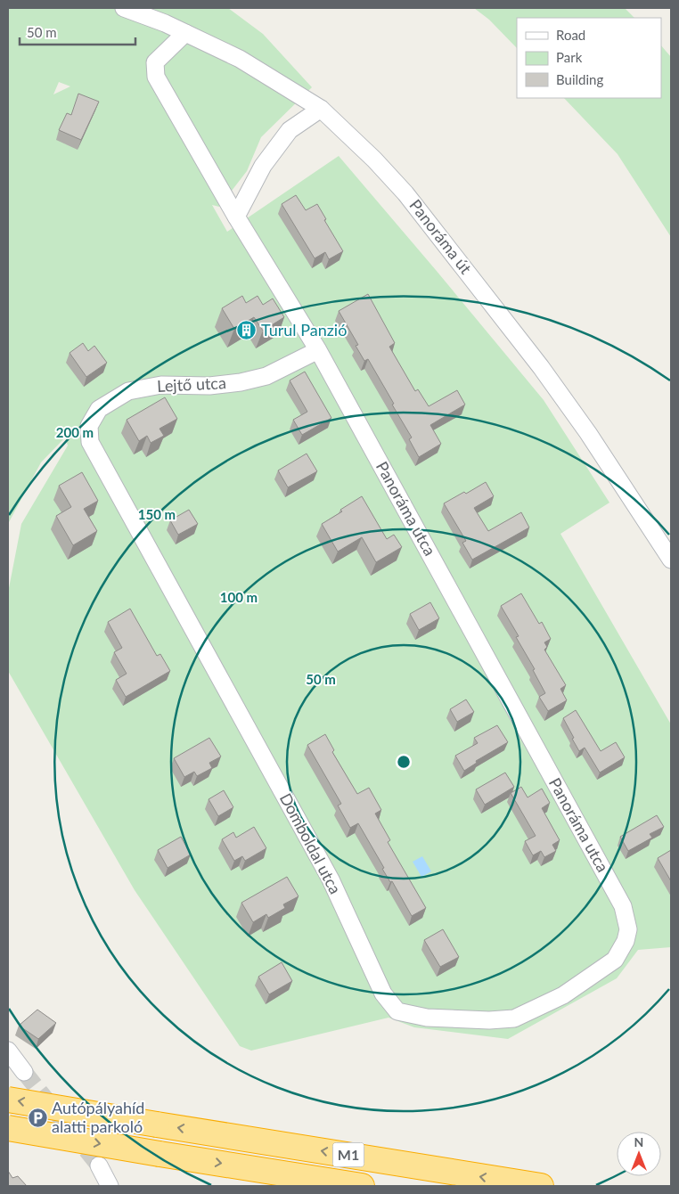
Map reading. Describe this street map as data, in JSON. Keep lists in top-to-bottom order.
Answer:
{
  "streets": {
    "highway": ["M1"],
    "street": [
      "Panoráma út",
      "Lejtő utca",
      "Panoráma utca",
      "Domboldal utca"
    ]
  },
  "crossings": [
    ["Panoráma út", "Panoráma utca"],
    ["Lejtő utca", "Panoráma utca"],
    ["Lejtő utca", "Domboldal utca"],
    ["Panoráma utca", "Domboldal utca"]
  ],
  "places": {
    "building": ["Turul Panzió"],
    "parking": ["Autópályahíd alatti parkoló"]
  },
  "legend": ["Road", "Park", "Building"],
  "scale_bar": "50 m",
  "north": "top",
  "rings": [
    "200 m",
    "150 m",
    "100 m",
    "50 m"
  ]
}
